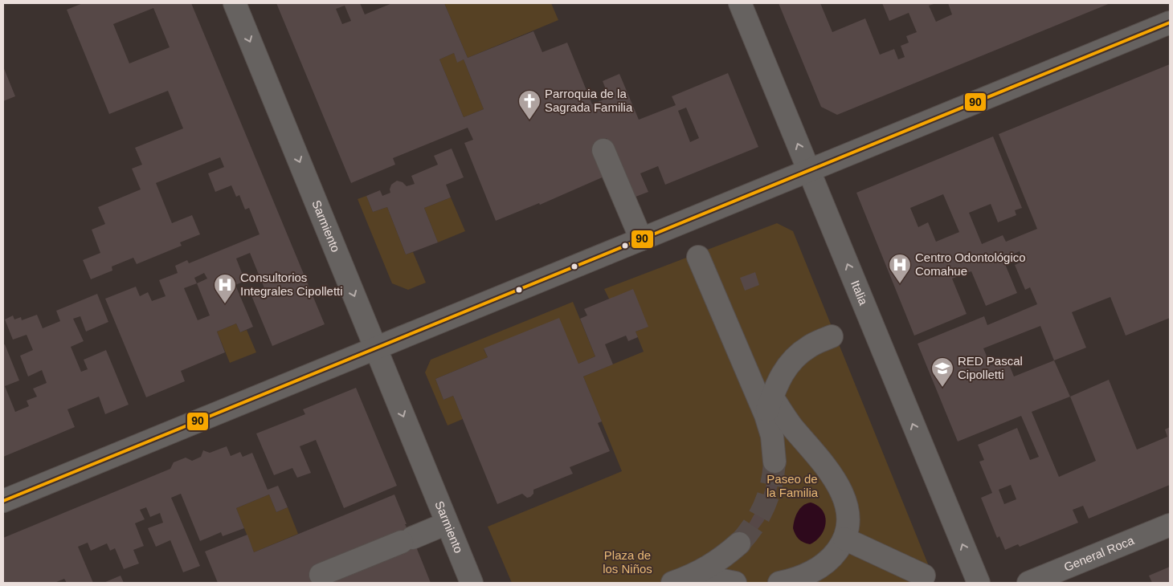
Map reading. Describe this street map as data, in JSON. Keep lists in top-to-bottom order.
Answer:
{
  "streets": {
    "street": ["Sarmiento", "Italia", "General Roca"]
  },
  "one_way": ["Sarmiento"],
  "parks": ["Paseo de la Familia", "Plaza de los Niños"],
  "places": {
    "church": ["Parroquia de la Sagrada Familia"],
    "hospital": ["Centro Odontológico Comahue", "Consultorios Integrales Cipolletti"],
    "school or university": ["RED Pascal Cipolletti"]
  },
  "lines": ["transit line 90"]
}
